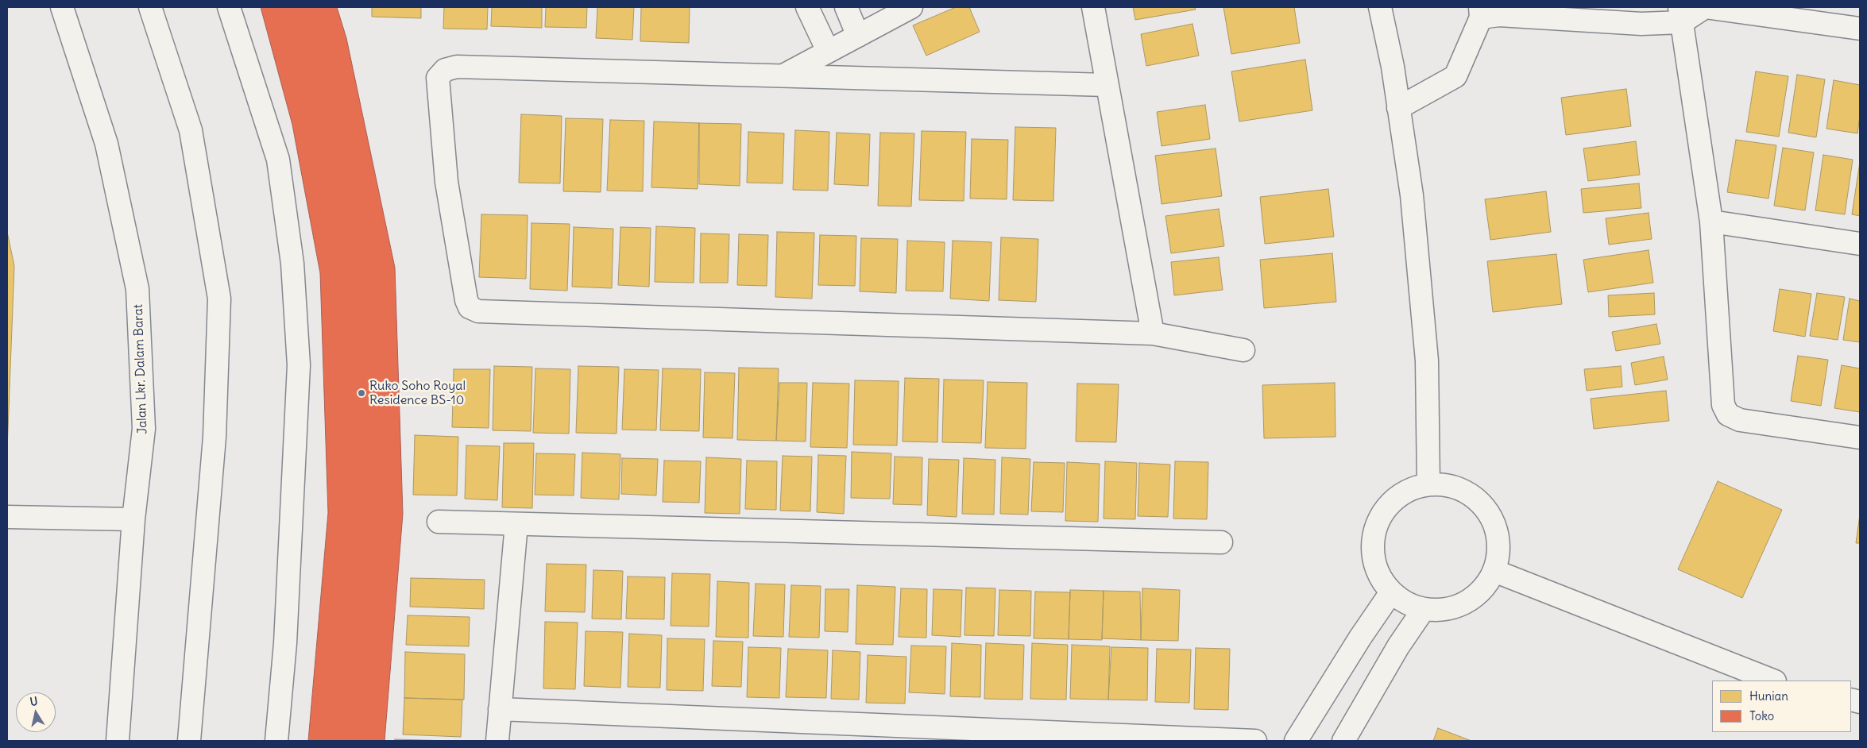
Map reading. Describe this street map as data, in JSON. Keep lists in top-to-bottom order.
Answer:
{
  "streets": {
    "street": ["Jalan Lkr. Dalam Barat"]
  },
  "places": ["Ruko Soho Royal Residence BS-10"],
  "legend": ["Hunian", "Toko"],
  "north": "top"
}
